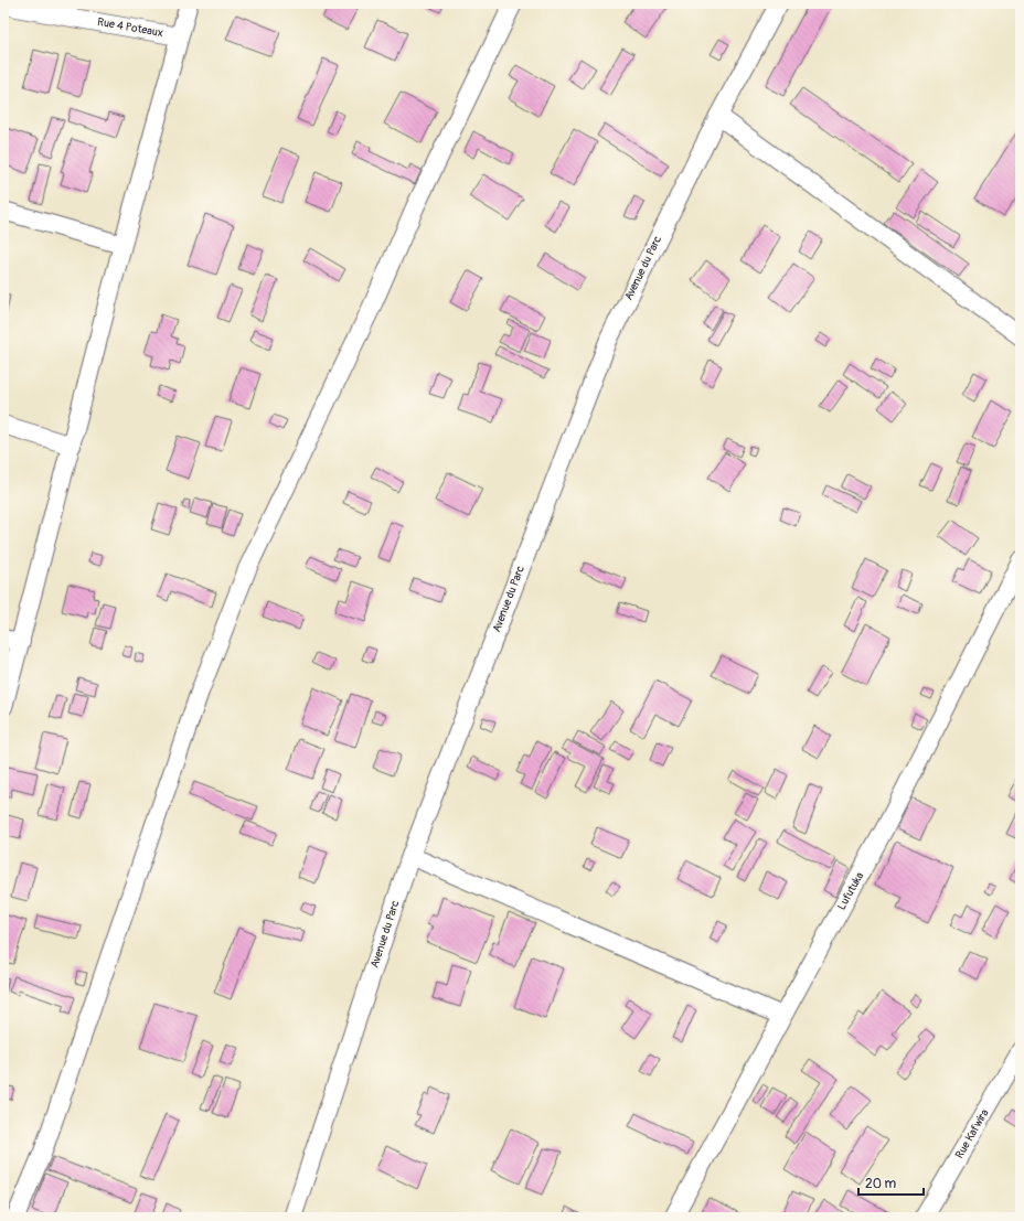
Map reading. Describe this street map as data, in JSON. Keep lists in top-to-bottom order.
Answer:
{
  "streets": {
    "street": [
      "Rue 4 Poteaux",
      "Avenue du Parc",
      "Lufutuka",
      "Rue Kafwira"
    ]
  },
  "scale_bar": "20 m"
}
